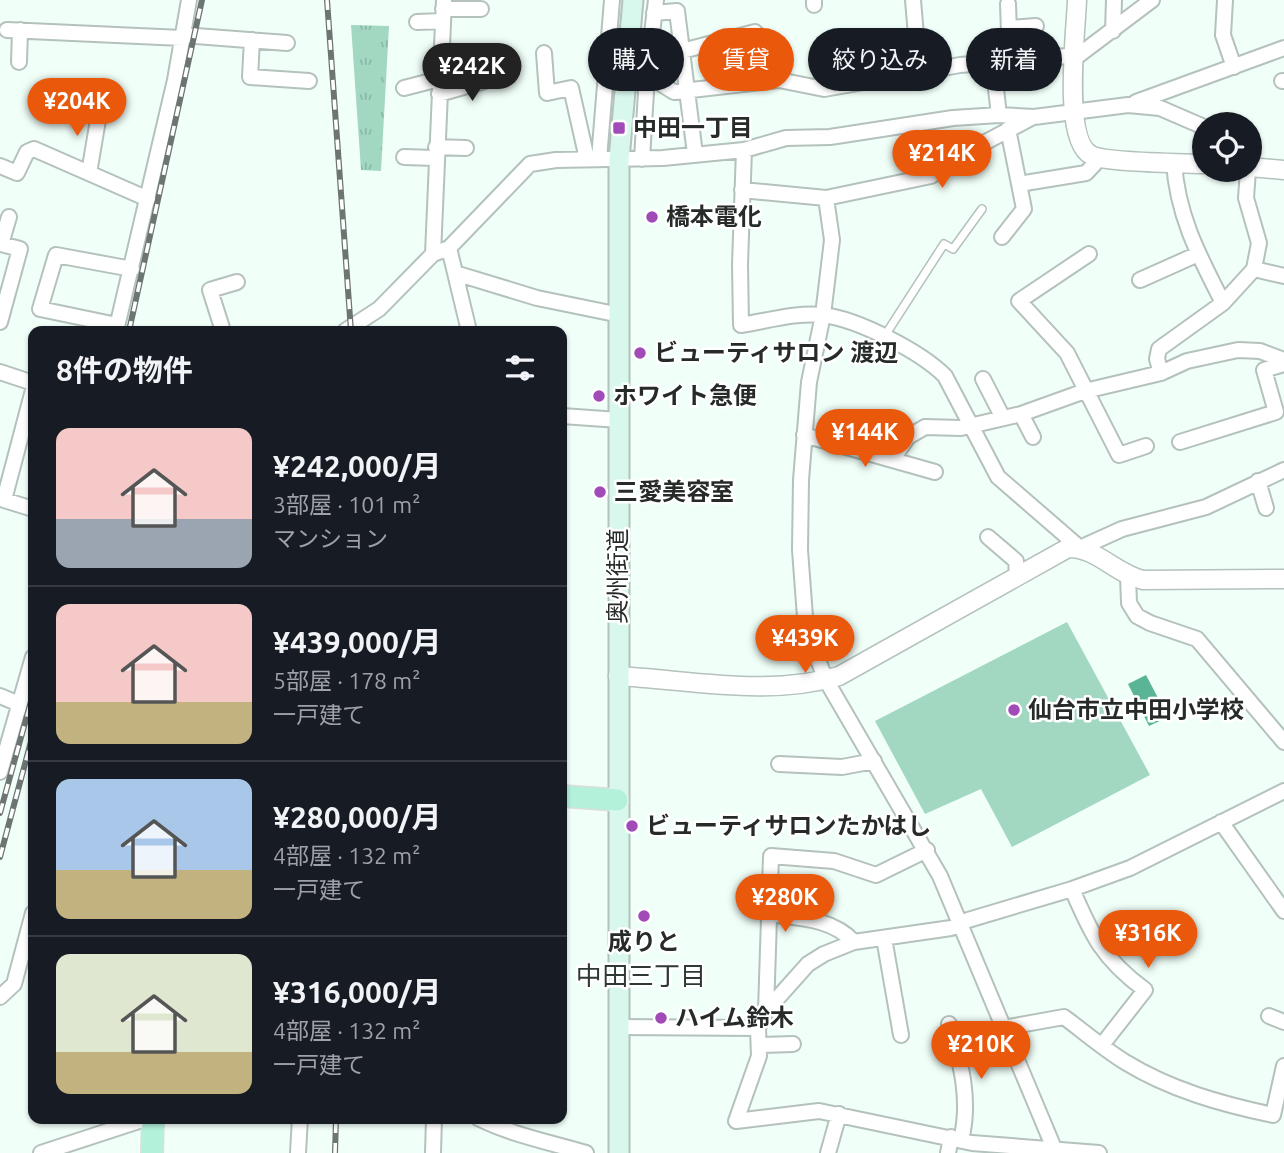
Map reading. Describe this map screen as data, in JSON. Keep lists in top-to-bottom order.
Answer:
{
  "streets": {
    "main road": ["奥州街道"]
  },
  "districts": ["中田三丁目"],
  "places": {
    "transit": ["中田一丁目"],
    "other": [
      "橋本電化",
      "ビューティサロン 渡辺",
      "ホワイト急便",
      "三愛美容室",
      "仙台市立中田小学校",
      "ビューティサロンたかはし",
      "成りと",
      "ハイム鈴木"
    ]
  },
  "page": {
    "chip": [
      "購入",
      "賃貸",
      "絞り込み",
      "新着"
    ],
    "price": [
      "¥242K",
      "¥204K",
      "¥214K",
      "¥144K",
      "¥439K",
      "¥280K",
      "¥316K",
      "¥210K"
    ],
    "heading": "8件の物件",
    "list": [
      {
        "name": "¥242,000/月",
        "note": "3部屋 · 101 m² · マンション"
      },
      {
        "name": "¥439,000/月",
        "note": "5部屋 · 178 m² · 一戸建て"
      },
      {
        "name": "¥280,000/月",
        "note": "4部屋 · 132 m² · 一戸建て"
      },
      {
        "name": "¥316,000/月",
        "note": "4部屋 · 132 m² · 一戸建て"
      }
    ]
  }
}
